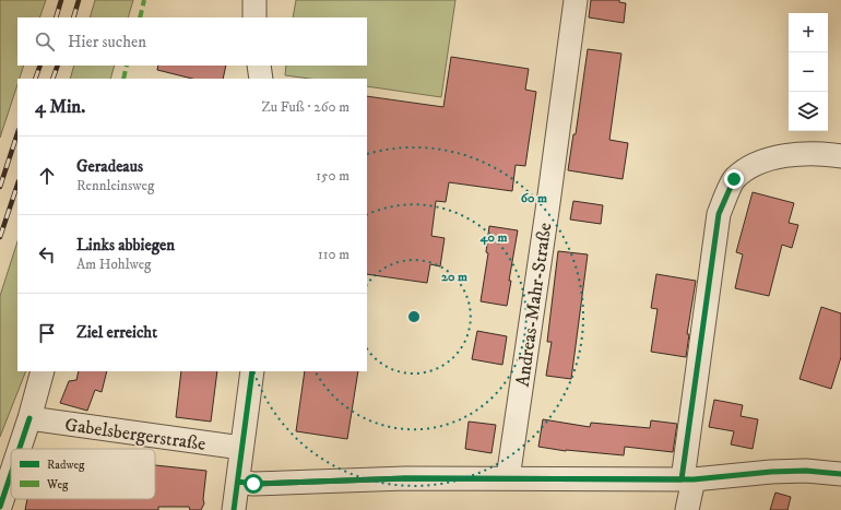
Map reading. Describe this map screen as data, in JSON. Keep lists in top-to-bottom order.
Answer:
{
  "streets": {
    "street": ["Andreas-Mahr-Straße", "Gabelsbergerstraße"]
  },
  "legend": ["Radweg", "Weg"],
  "page": {
    "map_buttons": ["+", "−"],
    "search": "Hier suchen",
    "heading": ["4 Min.", "Zu Fuß · 260 m"],
    "list": [
      ["Geradeaus", "Rennleinsweg", "150 m"],
      ["Links abbiegen", "Am Hohlweg", "110 m"],
      "Ziel erreicht"
    ]
  },
  "rings": ["60 m", "40 m", "20 m"]
}
